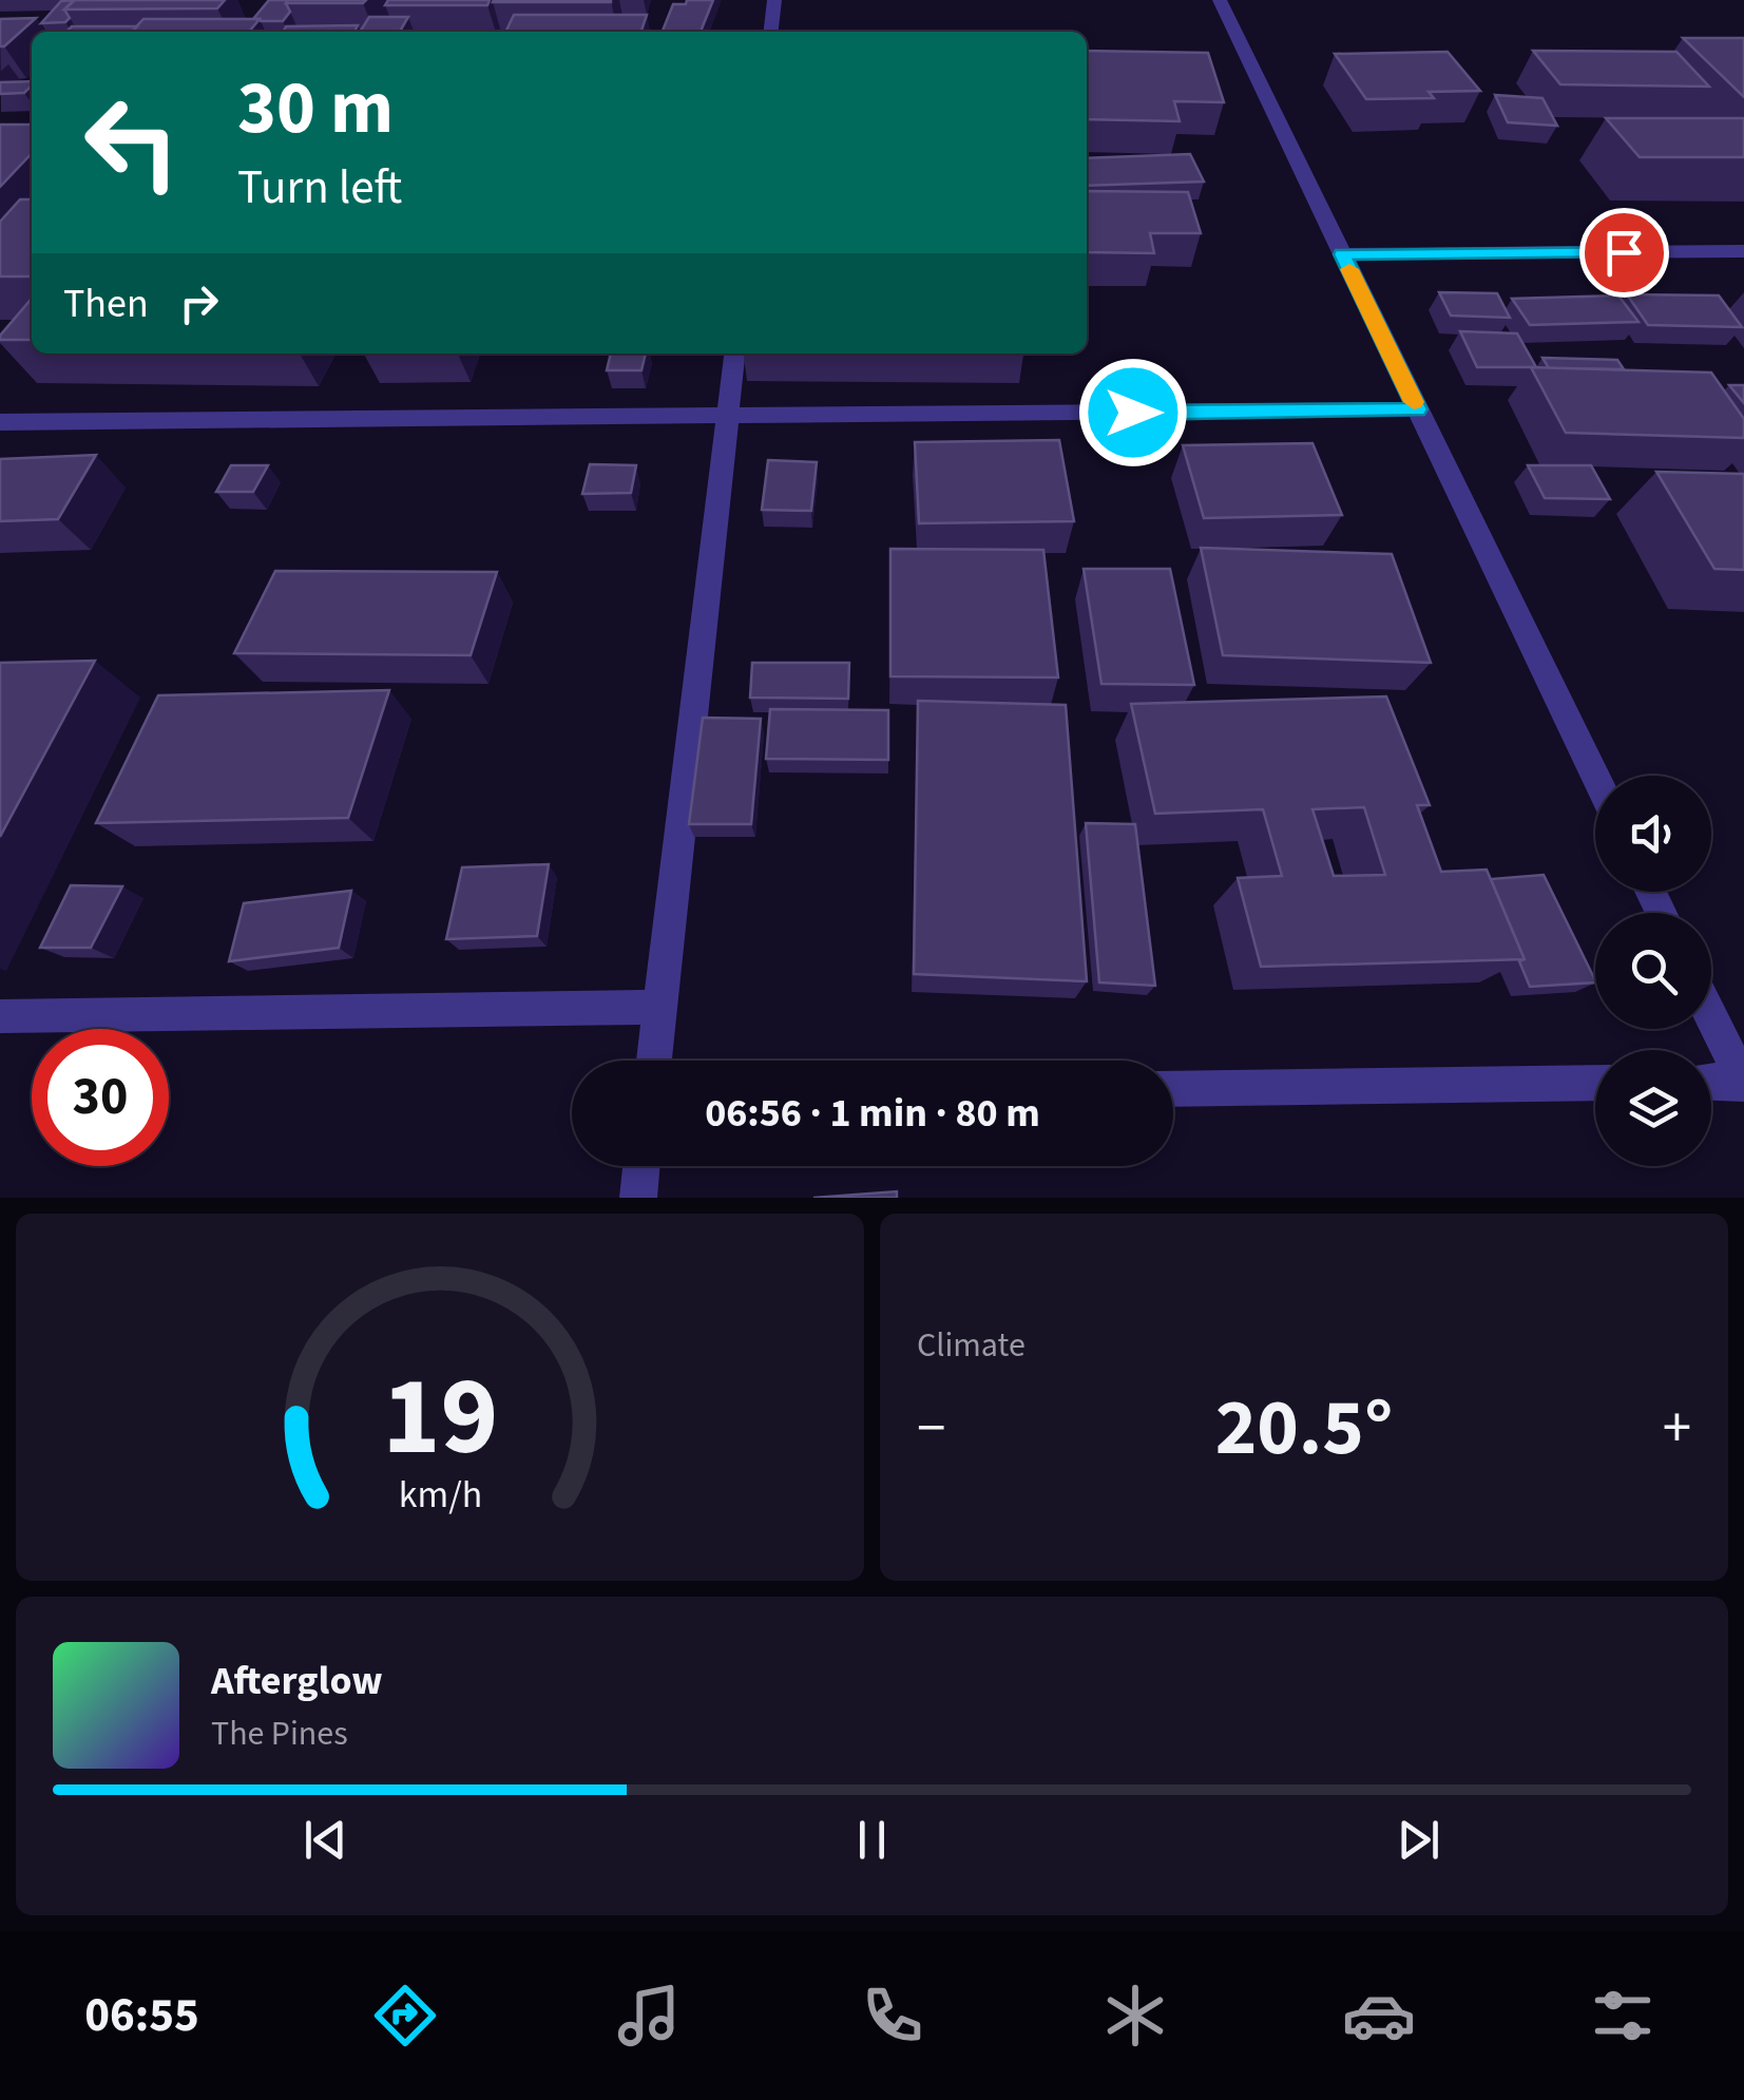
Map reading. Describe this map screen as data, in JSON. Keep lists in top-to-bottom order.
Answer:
{
  "page": {
    "turn": ["30 m", "Turn left"],
    "then": "Then",
    "limit": "30",
    "trip": "06:56 · 1 min · 80 m",
    "tile": "Climate",
    "heat": ["−", "20.5°", "+"],
    "song": ["Afterglow", "The Pines"],
    "tabs": "06:55",
    "gauge": ["19", "km/h"]
  }
}
